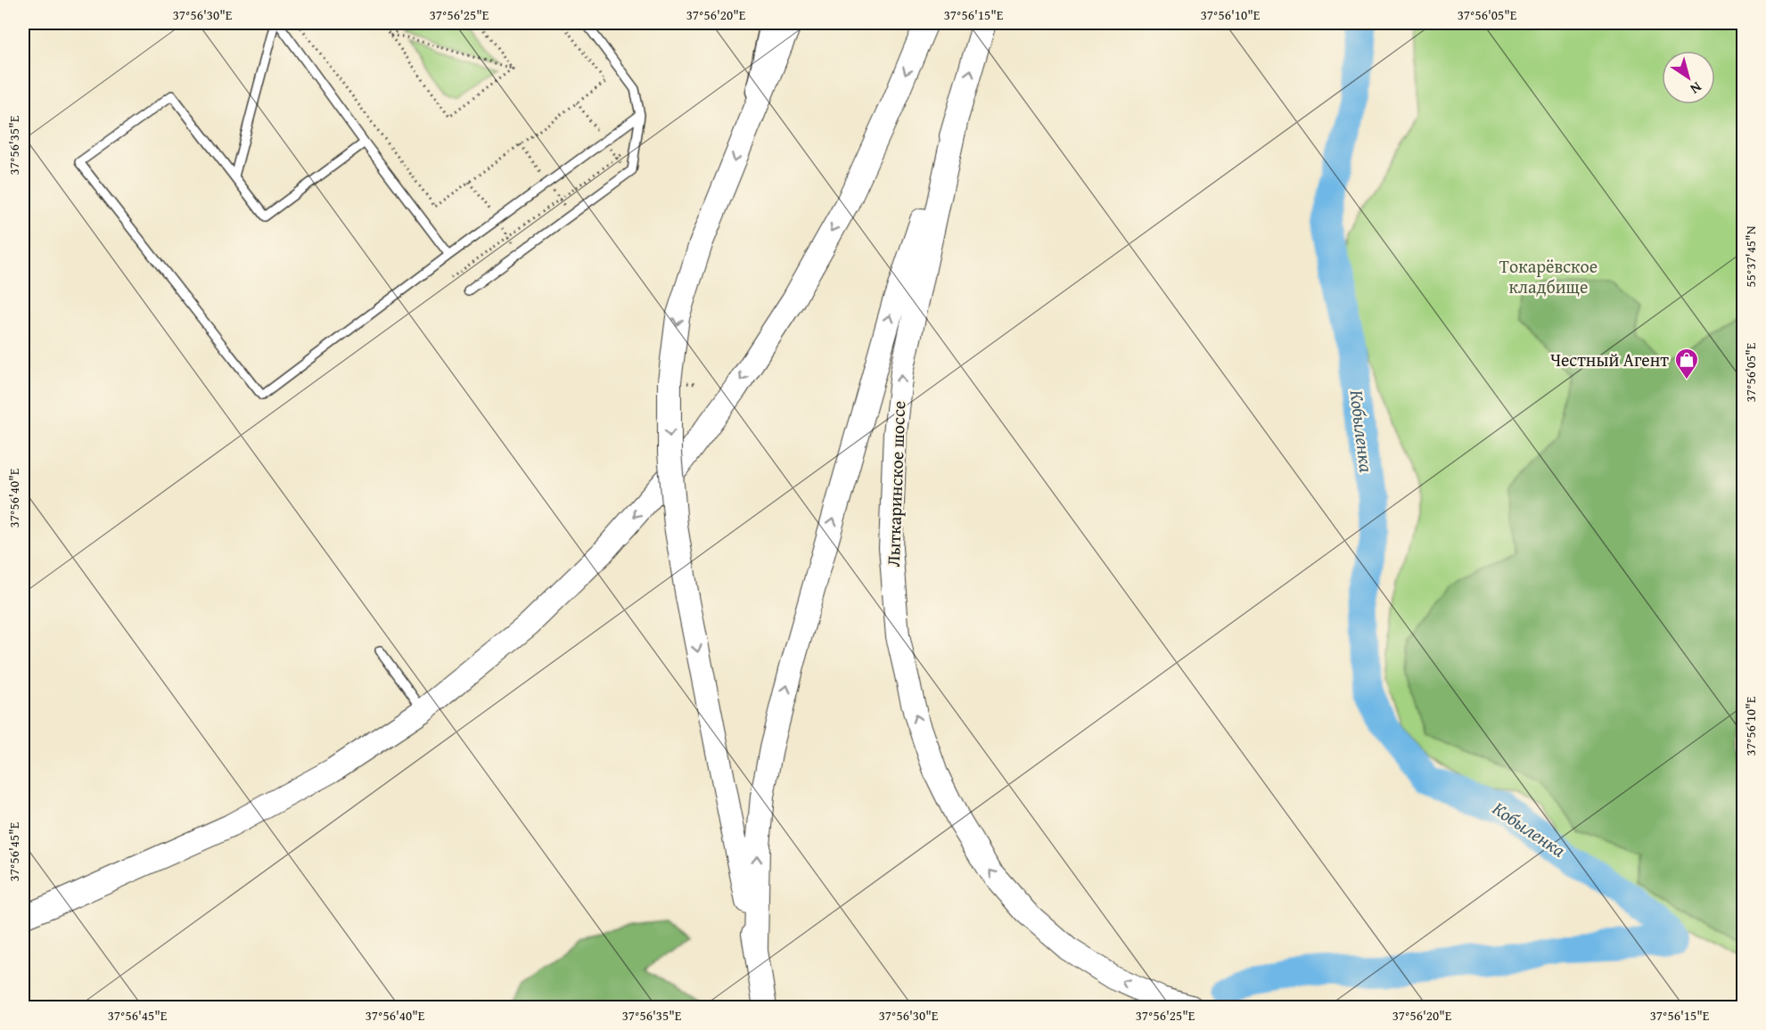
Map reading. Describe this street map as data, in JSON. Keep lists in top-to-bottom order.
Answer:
{
  "streets": {
    "main road": ["Лыткаринское шоссе"]
  },
  "water": ["Кобыленка"],
  "parks": ["Токарёвское кладбище"],
  "places": {
    "shop": ["Честный Агент"]
  },
  "north": "bottom right",
  "coordinates": [
    "37°56'30\"E",
    "37°56'25\"E",
    "37°56'20\"E",
    "37°56'15\"E",
    "37°56'10\"E",
    "37°56'05\"E",
    "37°56'35\"E",
    "55°37'45\"N",
    "37°56'40\"E",
    "37°56'45\"E"
  ]
}
